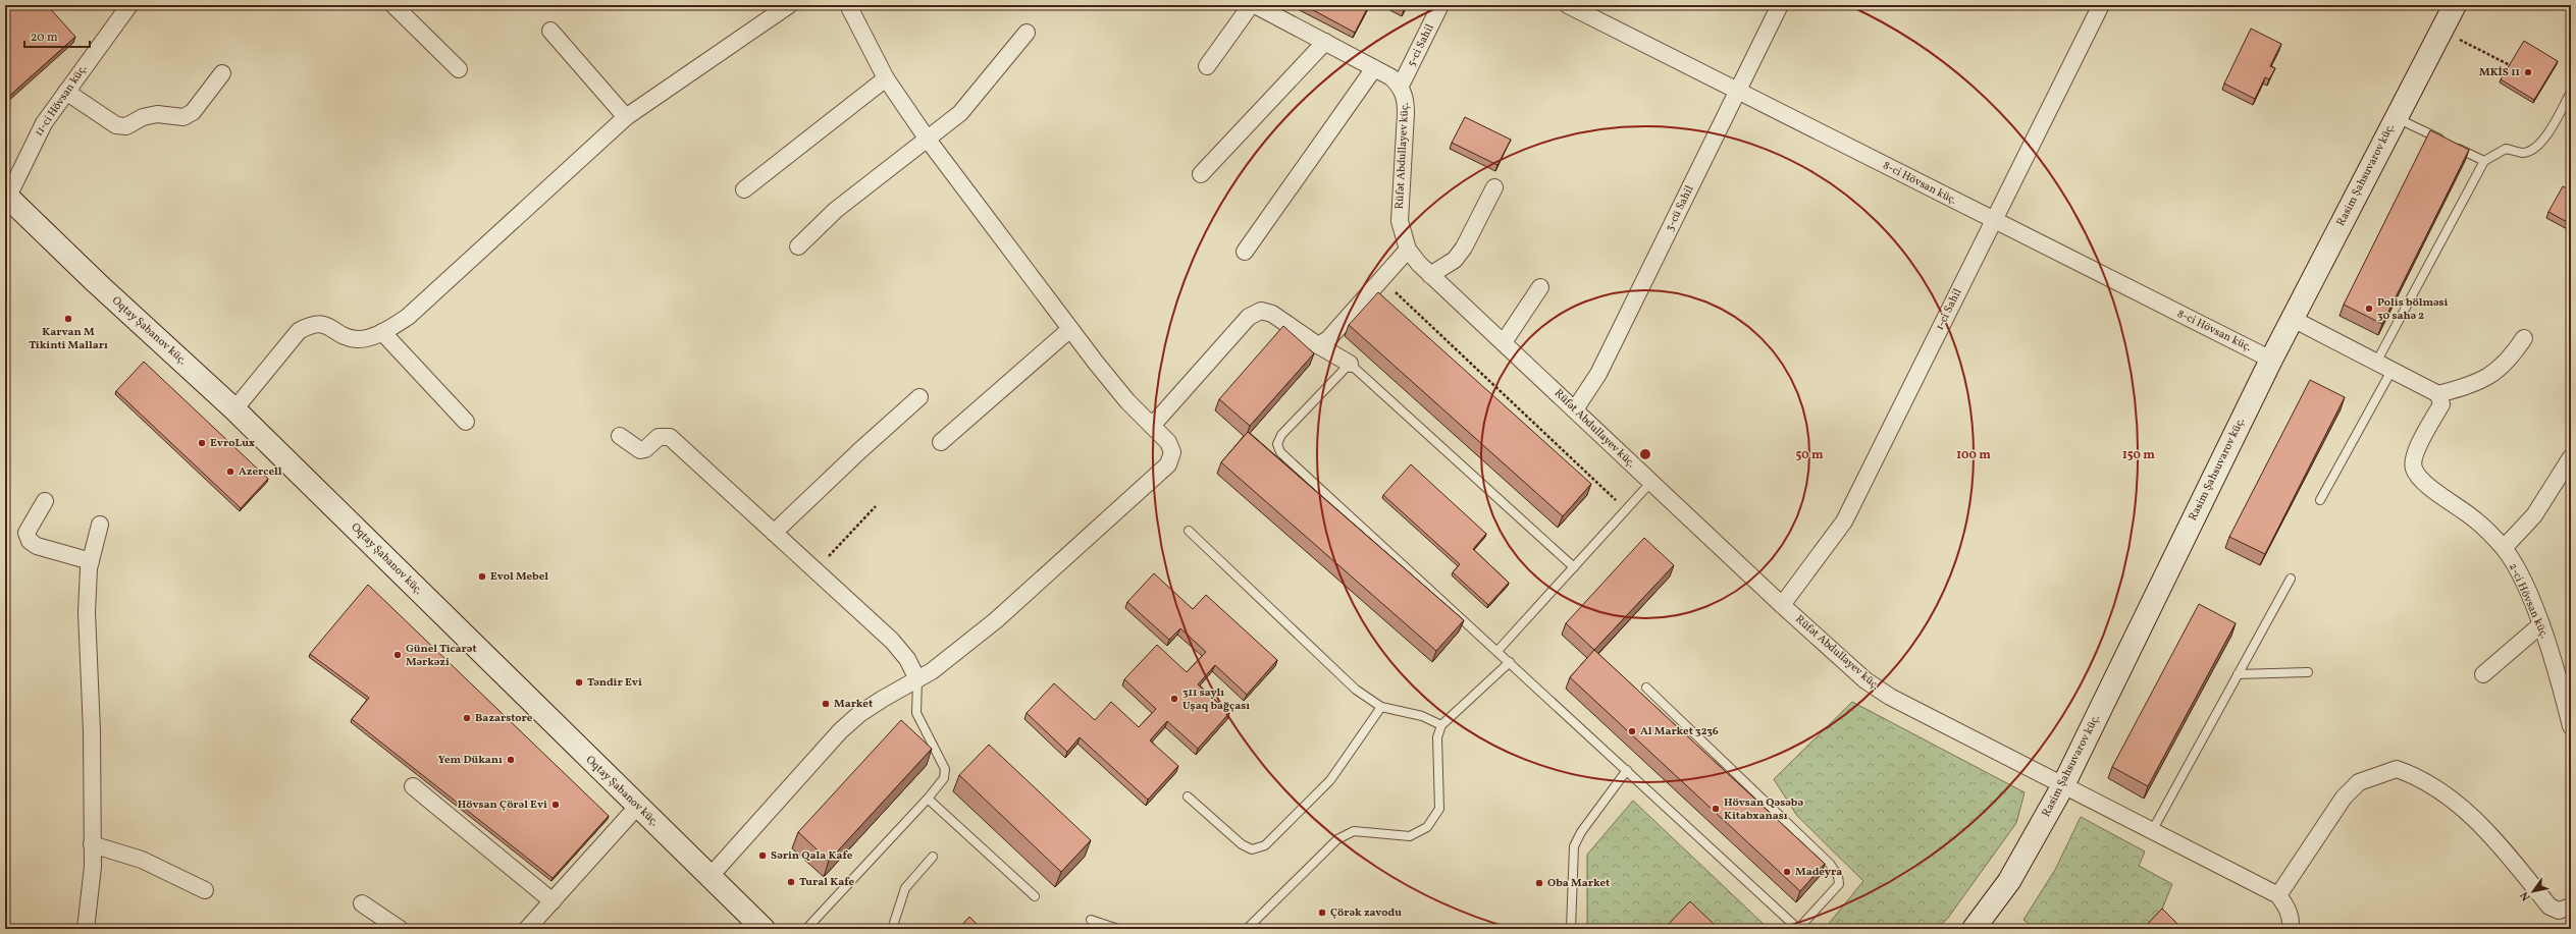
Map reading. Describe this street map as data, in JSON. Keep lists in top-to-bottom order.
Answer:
{
  "streets": {
    "street": [
      "5-ci Sahil",
      "11-ci Hövsan küç.",
      "Rüfət Abdullayev küç.",
      "Rasim Şahsuvarov küç.",
      "8-ci Hövsan küç.",
      "3-cü Sahil",
      "1-ci Sahil",
      "Oqtay Şabanov küç.",
      "2-ci Hövsan küç."
    ]
  },
  "crossings": [
    ["5-ci Sahil", "Rüfət Abdullayev küç."],
    ["11-ci Hövsan küç.", "Oqtay Şabanov küç."],
    ["Rüfət Abdullayev küç.", "Rasim Şahsuvarov küç."],
    ["Rüfət Abdullayev küç.", "3-cü Sahil"],
    ["Rüfət Abdullayev küç.", "1-ci Sahil"],
    ["Rasim Şahsuvarov küç.", "8-ci Hövsan küç."],
    ["8-ci Hövsan küç.", "3-cü Sahil"],
    ["8-ci Hövsan küç.", "1-ci Sahil"]
  ],
  "places": [
    "MKİS 11",
    "Polis bölməsi 30 sahə 2",
    "Karvan M Tikinti Malları",
    "EvroLux",
    "Azercell",
    "Evol Mebel",
    "Günel Ticarət Mərkəzi",
    "Təndir Evi",
    "311 saylı Uşaq bağçası",
    "Market",
    "Bazarstore",
    "Al Market 3236",
    "Yem Dükanı",
    "Hövsan Çörəl Evi",
    "Hövsan Qəsəbə Kitabxanası",
    "Sərin Qala Kafe",
    "Madeyra",
    "Tural Kafe",
    "Oba Market",
    "Çörək zavodu"
  ],
  "scale_bar": "20 m",
  "north": "bottom left",
  "rings": ["50 m", "100 m", "150 m"]
}
